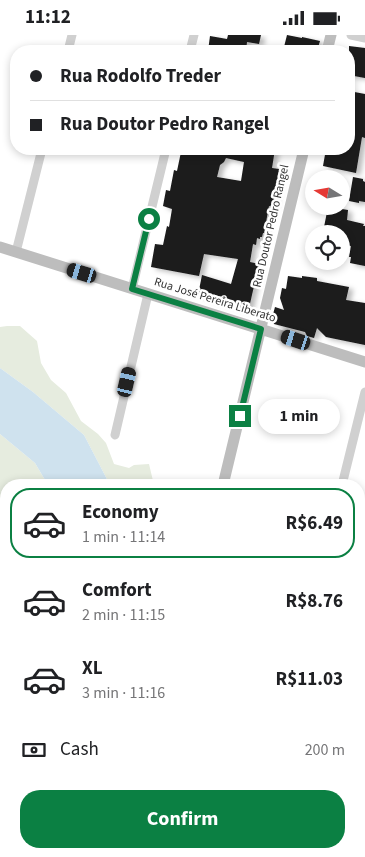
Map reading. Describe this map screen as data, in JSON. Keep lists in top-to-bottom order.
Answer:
{
  "streets": {
    "main road": ["Rua Doutor Pedro Rangel", "Rua José Pereira Liberato"]
  },
  "crossings": [
    ["Rua Doutor Pedro Rangel", "Rua José Pereira Liberato"]
  ],
  "north": "left",
  "page": {
    "status": "11:12",
    "banner": ["Rua Rodolfo Treder", "Rua Doutor Pedro Rangel"],
    "bubble": "1 min",
    "list": [
      {
        "name": "Economy",
        "note": "1 min · 11:14",
        "value": "R$6.49"
      },
      {
        "name": "Comfort",
        "note": "2 min · 11:15",
        "value": "R$8.76"
      },
      {
        "name": "XL",
        "note": "3 min · 11:16",
        "value": "R$11.03"
      }
    ],
    "pay": ["Cash", "200 m"],
    "buttons": "Confirm"
  }
}
